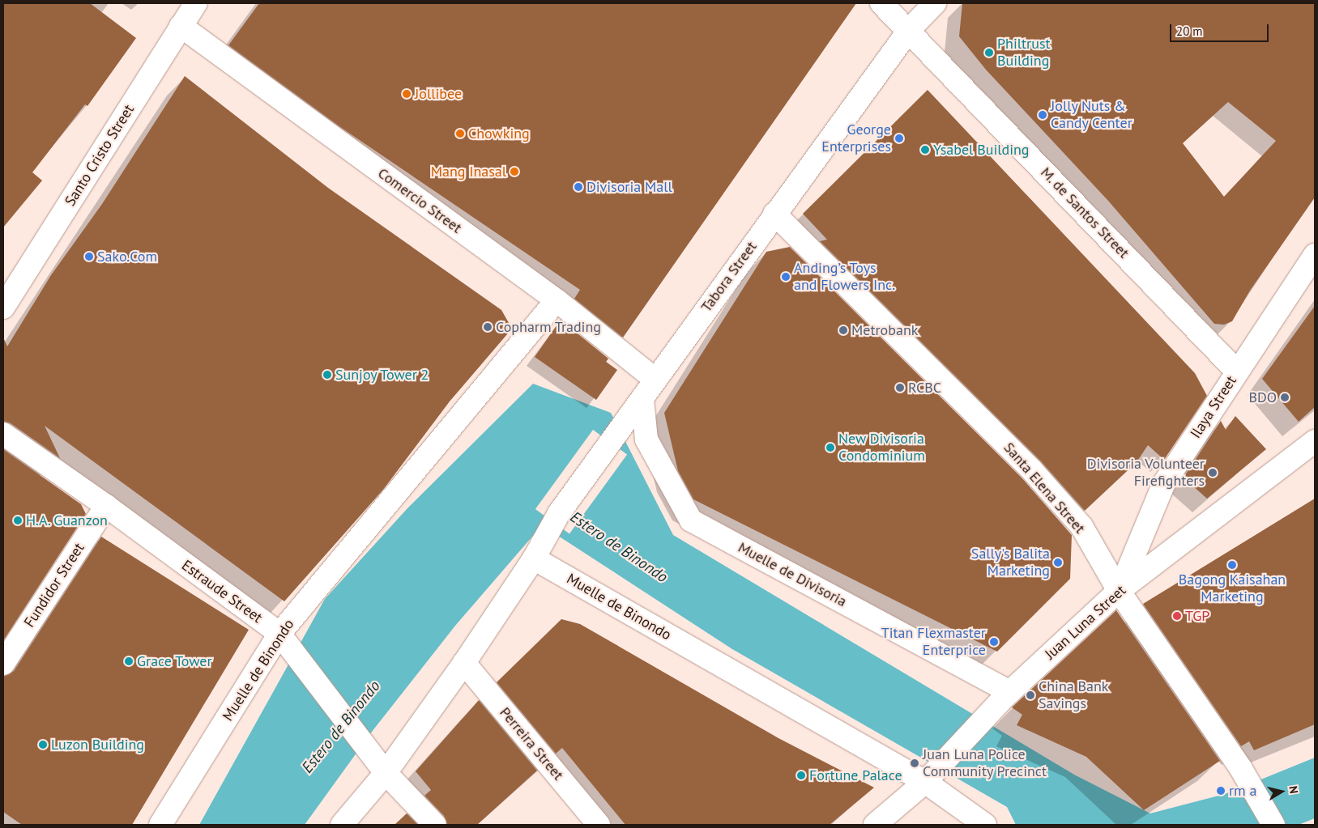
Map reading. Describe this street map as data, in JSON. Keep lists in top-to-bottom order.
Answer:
{
  "streets": {
    "street": [
      "Santo Cristo Street",
      "Comercio Street",
      "M. de Santos Street",
      "Tabora Street",
      "Ilaya Street",
      "Santa Elena Street",
      "Muelle de Divisoria",
      "Fundidor Street",
      "Estraude Street",
      "Muelle de Binondo",
      "Juan Luna Street",
      "Perreira Street"
    ]
  },
  "crossings": [
    ["Santo Cristo Street", "Comercio Street"],
    ["Comercio Street", "Tabora Street"],
    ["Comercio Street", "Muelle de Binondo"],
    ["M. de Santos Street", "Tabora Street"],
    ["M. de Santos Street", "Ilaya Street"],
    ["Tabora Street", "Santa Elena Street"],
    ["Tabora Street", "Muelle de Divisoria"],
    ["Tabora Street", "Muelle de Binondo"],
    ["Ilaya Street", "Santa Elena Street"],
    ["Ilaya Street", "Juan Luna Street"],
    ["Santa Elena Street", "Juan Luna Street"],
    ["Muelle de Divisoria", "Juan Luna Street"],
    ["Fundidor Street", "Estraude Street"],
    ["Estraude Street", "Muelle de Binondo"],
    ["Muelle de Binondo", "Juan Luna Street"]
  ],
  "water": ["Estero de Binondo"],
  "places": [
    "Philtrust Building",
    "Jollibee",
    "Jolly Nuts & Candy Center",
    "Chowking",
    "George Enterprises",
    "Ysabel Building",
    "Mang Inasal",
    "Divisoria Mall",
    "Sako.Com",
    "Anding’s Toys and Flowers Inc.",
    "Copharm Trading",
    "Metrobank",
    "Sunjoy Tower 2",
    "RCBC",
    "BDO",
    "New Divisoria Condominium",
    "Divisoria Volunteer Firefighters",
    "H.A. Guanzon",
    "Sally's Balita Marketing",
    "Bagong Kaisahan Marketing",
    "TGP",
    "Titan Flexmaster Enterprice",
    "Grace Tower",
    "China Bank Savings",
    "Luzon Building",
    "Juan Luna Police Community Precinct",
    "Fortune Palace",
    "rm a"
  ],
  "scale_bar": "20 m",
  "north": "right"
}
